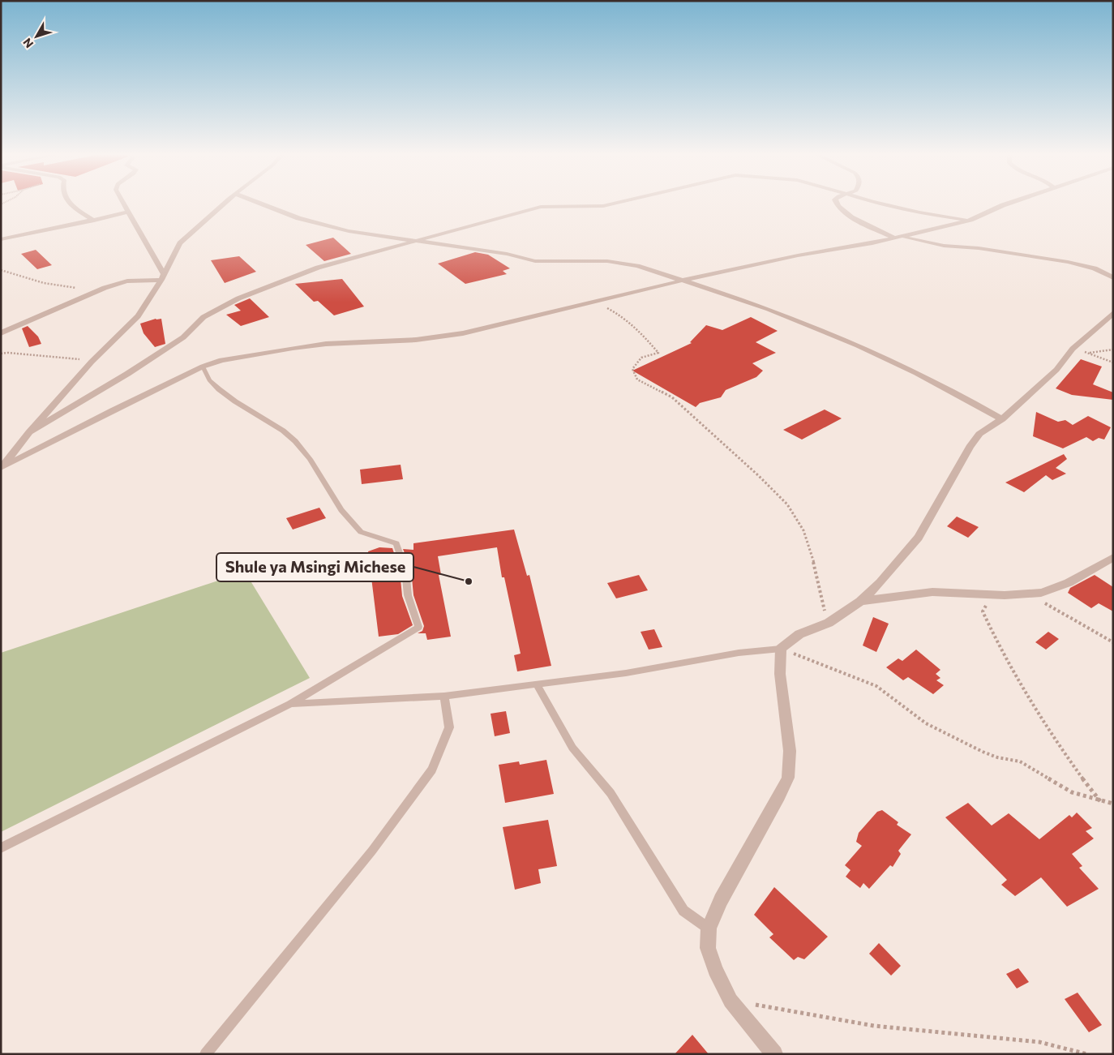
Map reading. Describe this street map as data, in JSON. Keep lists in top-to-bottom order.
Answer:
{
  "places": ["Shule ya Msingi Michese"],
  "north": "bottom left"
}
